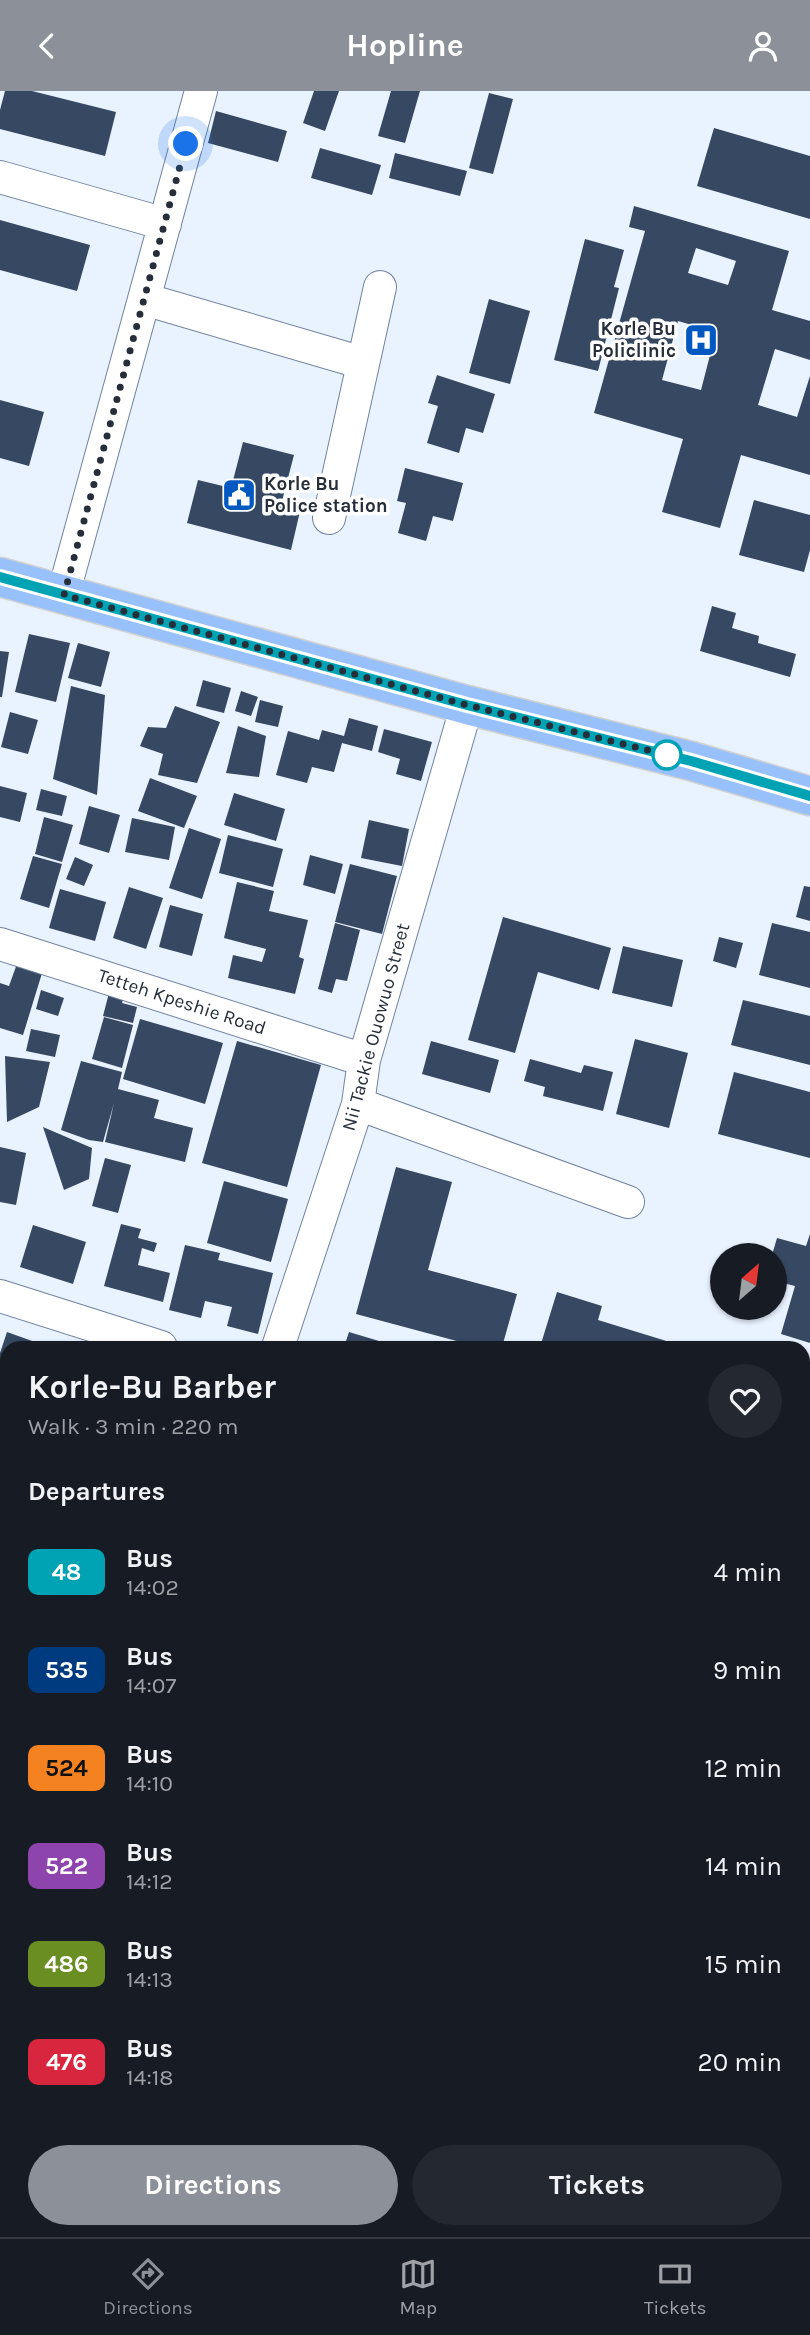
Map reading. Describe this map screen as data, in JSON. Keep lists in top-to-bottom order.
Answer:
{
  "streets": {
    "street": ["Tetteh Kpeshie Road", "Nii Tackie Ouowuo Street"]
  },
  "crossings": [
    ["Tetteh Kpeshie Road", "Nii Tackie Ouowuo Street"]
  ],
  "places": {
    "hospital": ["Korle Bu Policlinic"],
    "public building": ["Korle Bu Police station"]
  },
  "lines": ["bus line 48"],
  "north": "top right",
  "page": {
    "header": "Hopline",
    "heading": [
      ["Korle-Bu Barber", "Walk · 3 min · 220 m"],
      "Departures"
    ],
    "list": [
      {
        "mark": "48",
        "name": "Bus",
        "note": "14:02",
        "value": "4 min"
      },
      {
        "mark": "535",
        "name": "Bus",
        "note": "14:07",
        "value": "9 min"
      },
      {
        "mark": "524",
        "name": "Bus",
        "note": "14:10",
        "value": "12 min"
      },
      {
        "mark": "522",
        "name": "Bus",
        "note": "14:12",
        "value": "14 min"
      },
      {
        "mark": "486",
        "name": "Bus",
        "note": "14:13",
        "value": "15 min"
      },
      {
        "mark": "476",
        "name": "Bus",
        "note": "14:18",
        "value": "20 min"
      }
    ],
    "buttons": ["Directions", "Tickets"],
    "tabs": ["Directions", "Map", "Tickets"]
  }
}
